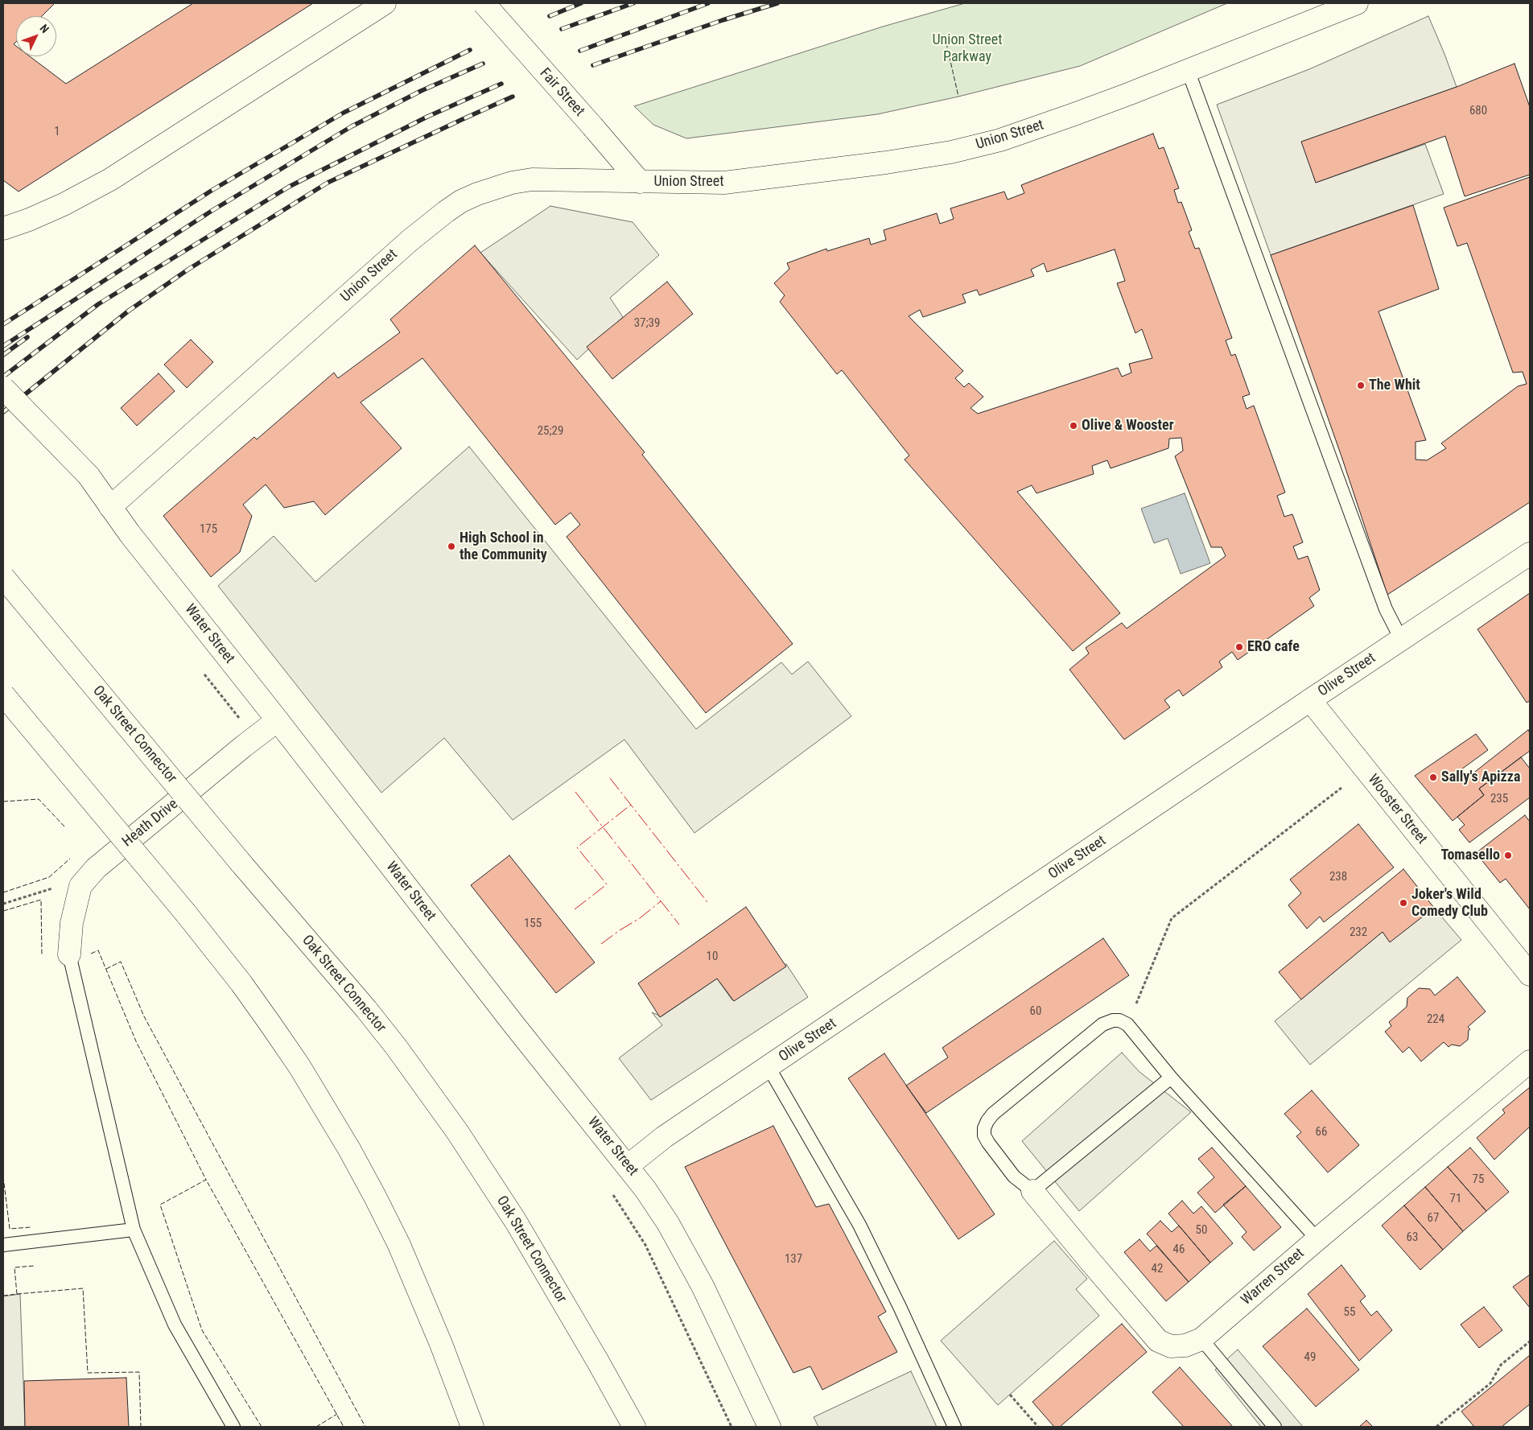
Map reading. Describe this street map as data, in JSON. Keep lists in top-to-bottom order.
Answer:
{
  "streets": {
    "main road": [
      "Fair Street",
      "Union Street",
      "Water Street",
      "Olive Street",
      "Oak Street Connector",
      "Wooster Street",
      "Heath Drive",
      "Warren Street"
    ]
  },
  "crossings": [
    ["Fair Street", "Union Street"],
    ["Union Street", "Water Street"],
    ["Water Street", "Olive Street"],
    ["Water Street", "Heath Drive"],
    ["Olive Street", "Wooster Street"]
  ],
  "parks": ["Union Street Parkway"],
  "places": [
    "The Whit",
    "Olive & Wooster",
    "High School in the Community",
    "ERO cafe",
    "Sally's Apizza",
    "Tomasello",
    "Joker's Wild Comedy Club"
  ],
  "house_numbers": [
    "680",
    "1",
    "37;39",
    "25;29",
    "175",
    "235",
    "238",
    "155",
    "232",
    "10",
    "60",
    "224",
    "66",
    "75",
    "71",
    "67",
    "50",
    "63",
    "46",
    "137",
    "42",
    "55",
    "49"
  ],
  "north": "top right"
}
